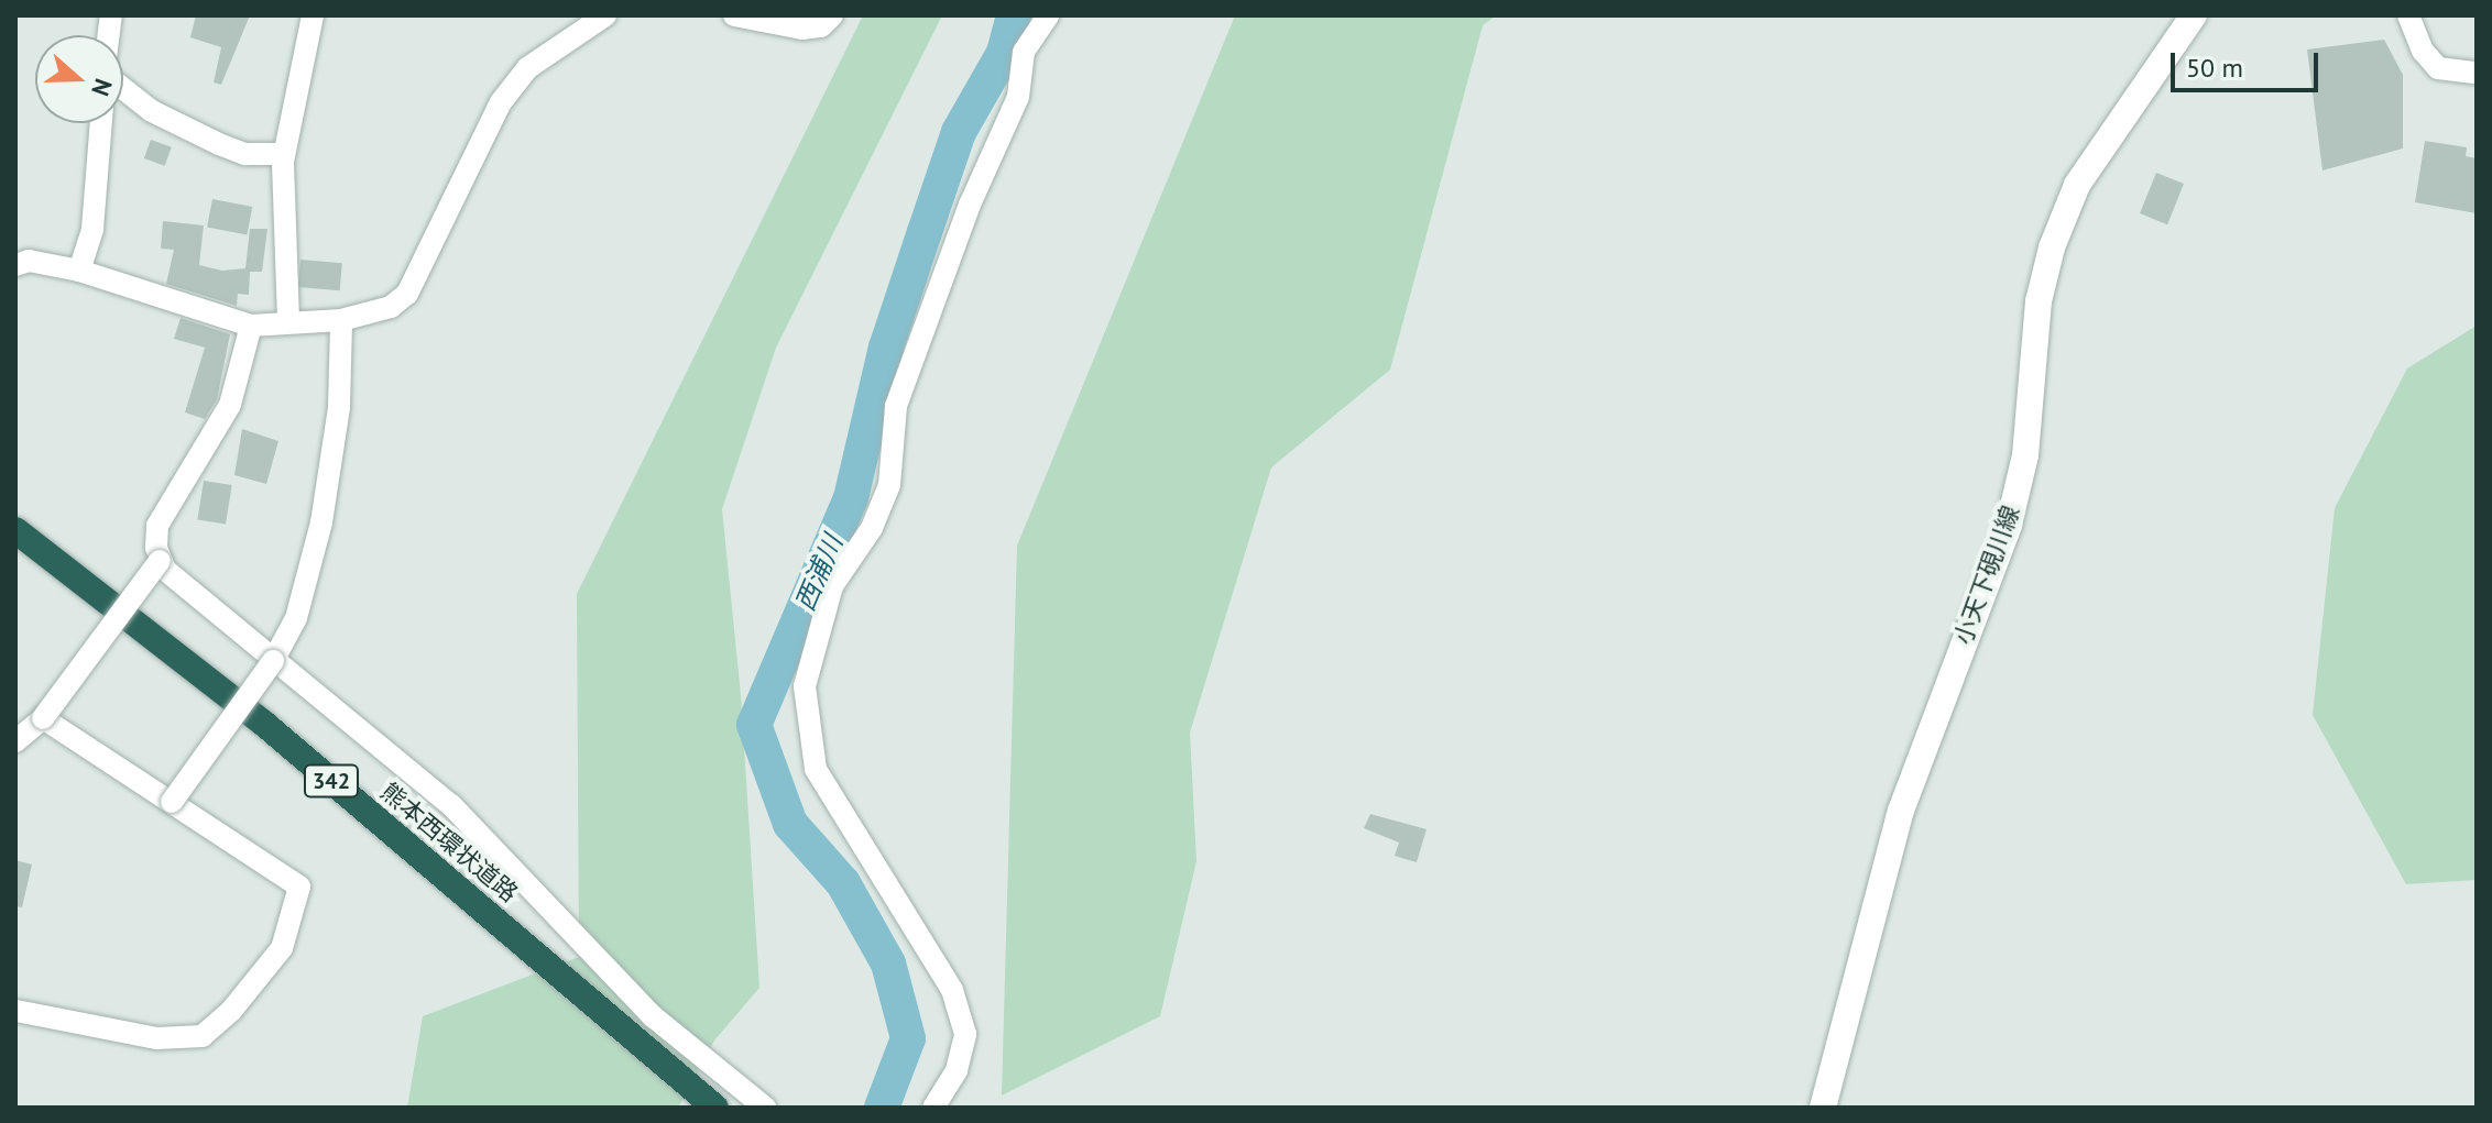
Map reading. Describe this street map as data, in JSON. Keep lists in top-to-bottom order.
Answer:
{
  "streets": {
    "highway": ["342", "熊本西環状道路"],
    "main road": ["小天下硯川線"]
  },
  "water": ["西浦川"],
  "scale_bar": "50 m",
  "north": "right"
}
